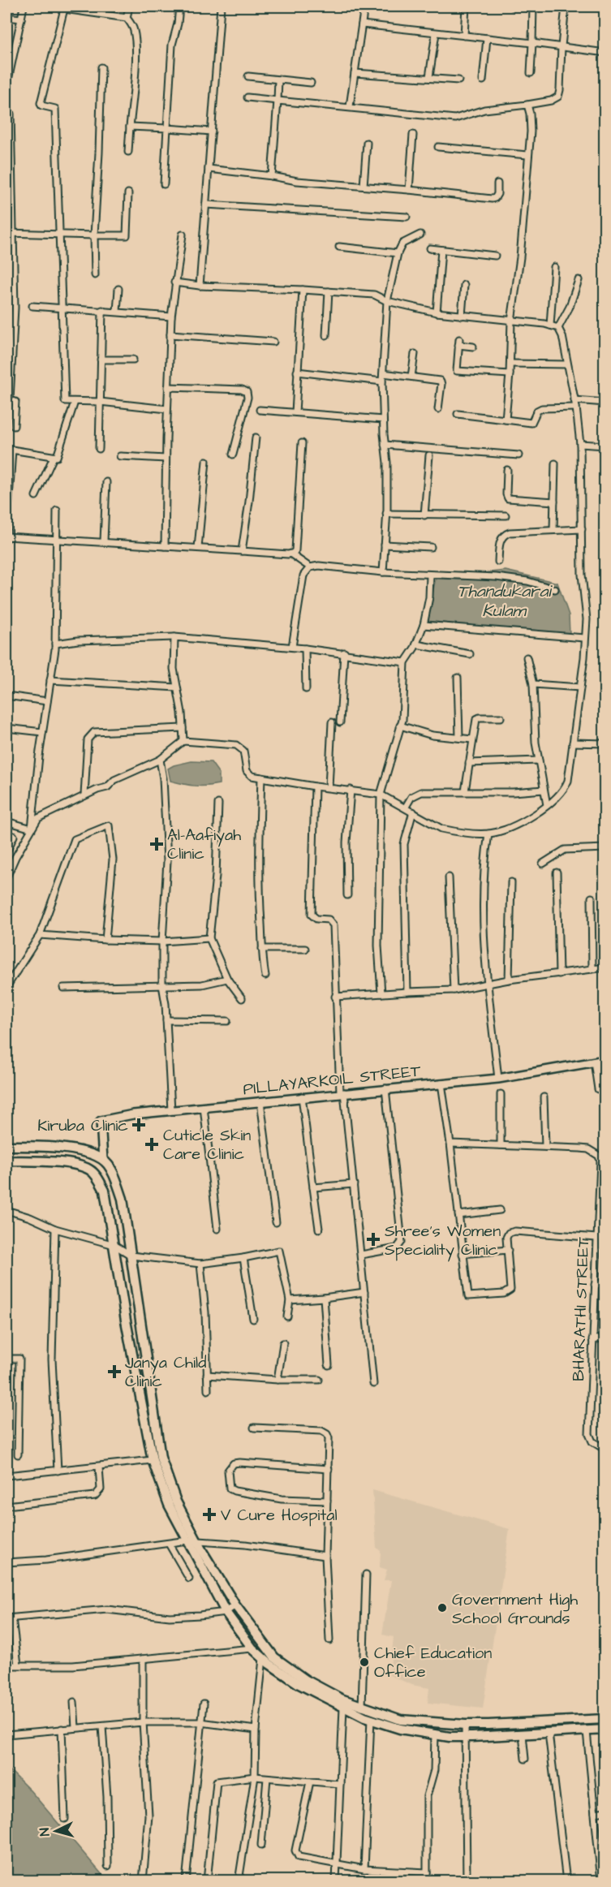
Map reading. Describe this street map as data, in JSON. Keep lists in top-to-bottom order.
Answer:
{
  "streets": {
    "street": ["PILLAYARKOIL STREET", "BHARATHI STREET"]
  },
  "water": ["Thandukarai Kulam"],
  "places": {
    "health": [
      "Al-Aafiyah Clinic",
      "Kiruba Clinic",
      "Cuticle Skin Care Clinic",
      "Shree's Women Speciality Clinic",
      "Janya Child Clinic",
      "V Cure Hospital"
    ],
    "other": ["Government High School Grounds", "Chief Education Office"]
  },
  "north": "left"
}
